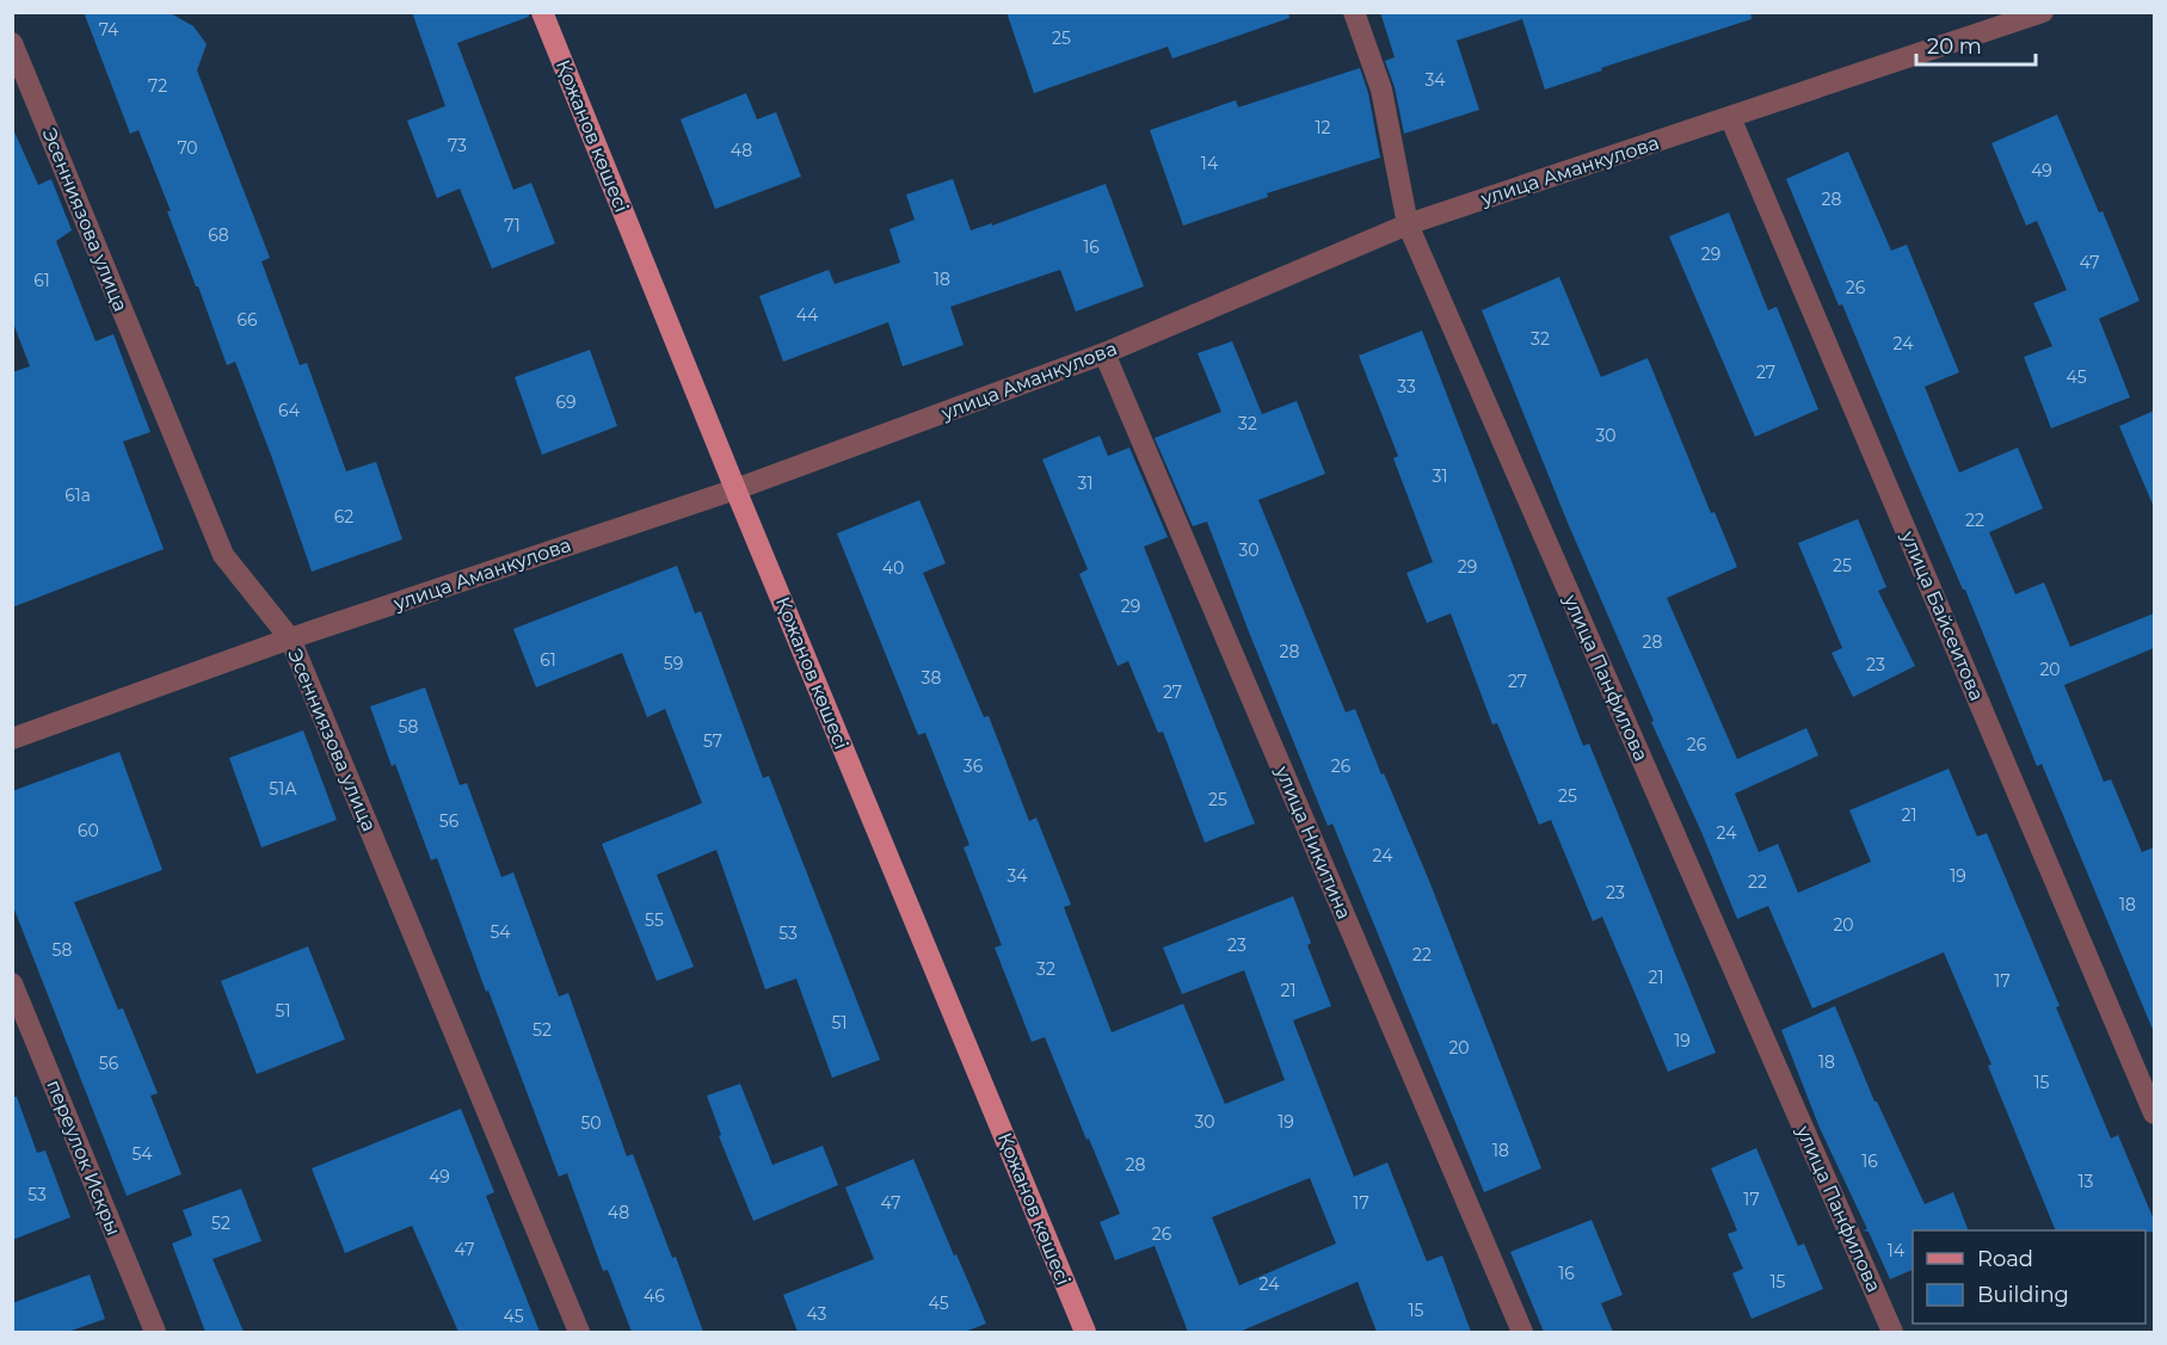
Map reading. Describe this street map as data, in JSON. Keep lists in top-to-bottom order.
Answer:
{
  "streets": {
    "main road": ["Қожанов көшесі"],
    "street": [
      "улица Аманкулова",
      "Эсенниязова улица",
      "улица Байсеитова",
      "улица Панфилова",
      "улица Никитина",
      "переулок Искры"
    ]
  },
  "crossings": [
    ["Қожанов көшесі", "улица Аманкулова"],
    ["улица Аманкулова", "Эсенниязова улица"],
    ["улица Аманкулова", "улица Байсеитова"],
    ["улица Аманкулова", "улица Панфилова"],
    ["улица Аманкулова", "улица Никитина"]
  ],
  "house_numbers": [
    "74",
    "25",
    "34",
    "72",
    "12",
    "73",
    "70",
    "48",
    "14",
    "49",
    "28",
    "71",
    "68",
    "16",
    "29",
    "47",
    "18",
    "61",
    "26",
    "44",
    "66",
    "32",
    "24",
    "27",
    "45",
    "33",
    "69",
    "64",
    "32",
    "30",
    "31",
    "31",
    "61а",
    "62",
    "22",
    "30",
    "25",
    "29",
    "40",
    "29",
    "28",
    "28",
    "61",
    "59",
    "23",
    "20",
    "38",
    "27",
    "27",
    "58",
    "57",
    "26",
    "36",
    "26",
    "51А",
    "25",
    "25",
    "21",
    "56",
    "60",
    "24",
    "24",
    "34",
    "19",
    "22",
    "23",
    "18",
    "55",
    "20",
    "54",
    "53",
    "23",
    "58",
    "22",
    "32",
    "21",
    "17",
    "21",
    "51",
    "51",
    "52",
    "19",
    "20",
    "18",
    "56",
    "15",
    "30",
    "19",
    "50",
    "18",
    "54",
    "16",
    "28",
    "49",
    "13",
    "53",
    "17",
    "47",
    "17",
    "48",
    "52",
    "26",
    "47",
    "14",
    "16",
    "15",
    "24",
    "46",
    "45",
    "15",
    "43",
    "45"
  ],
  "legend": ["Road", "Building"],
  "scale_bar": "20 m"
}
